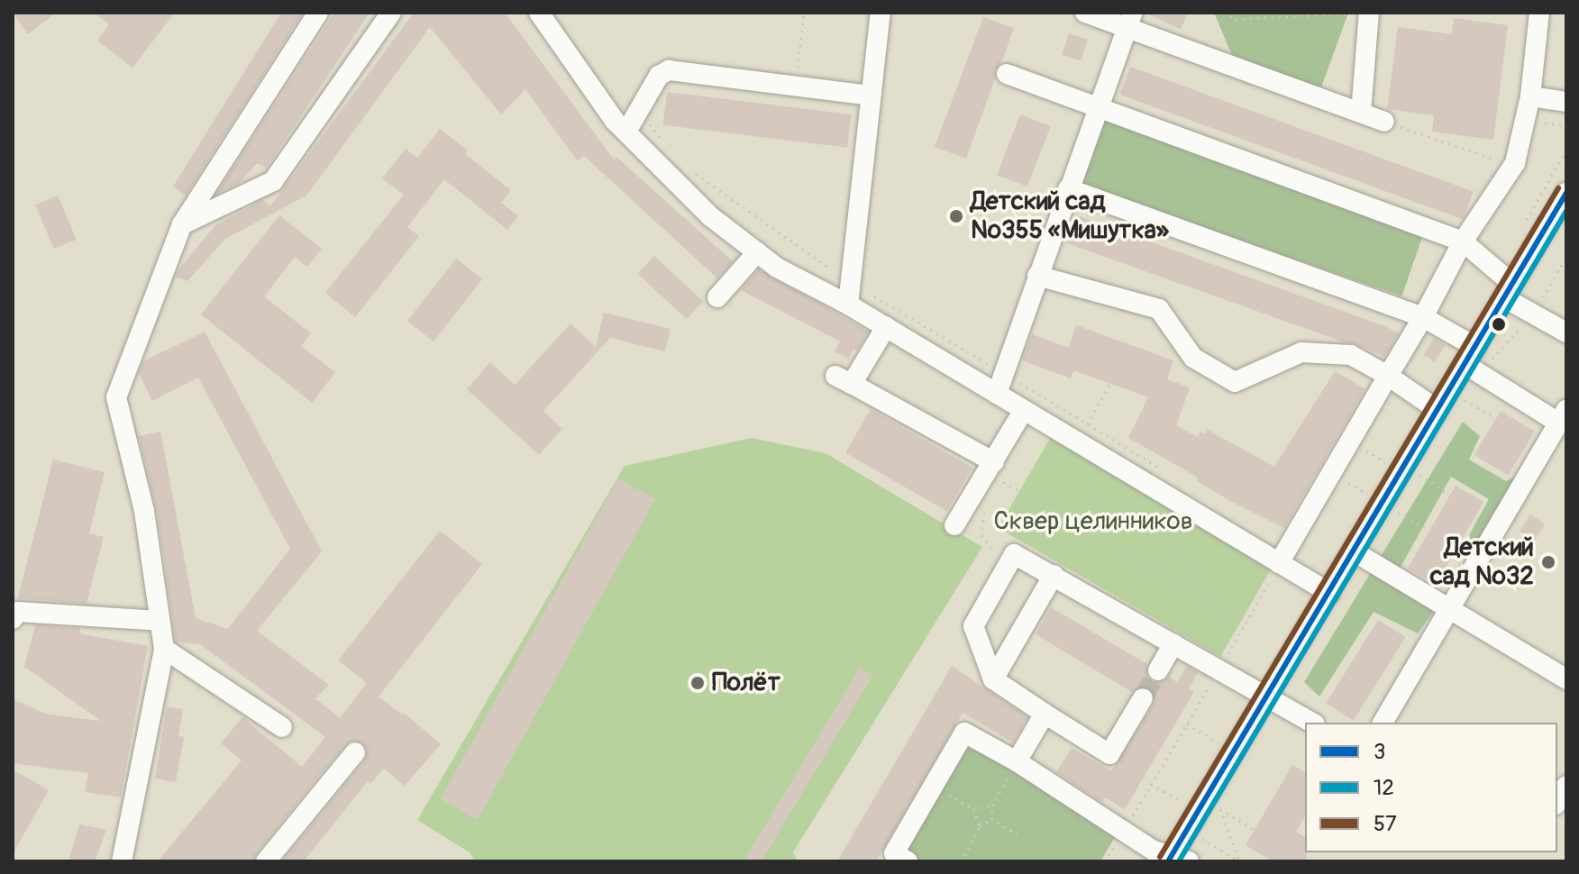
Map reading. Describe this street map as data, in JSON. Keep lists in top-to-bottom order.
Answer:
{
  "parks": ["Сквер целинников"],
  "places": ["Детский сад №355 «Мишутка»", "Детский сад №32", "Полёт"],
  "lines": ["transit line 57", "transit line 3", "transit line 12"],
  "legend": ["3", "12", "57"]
}
